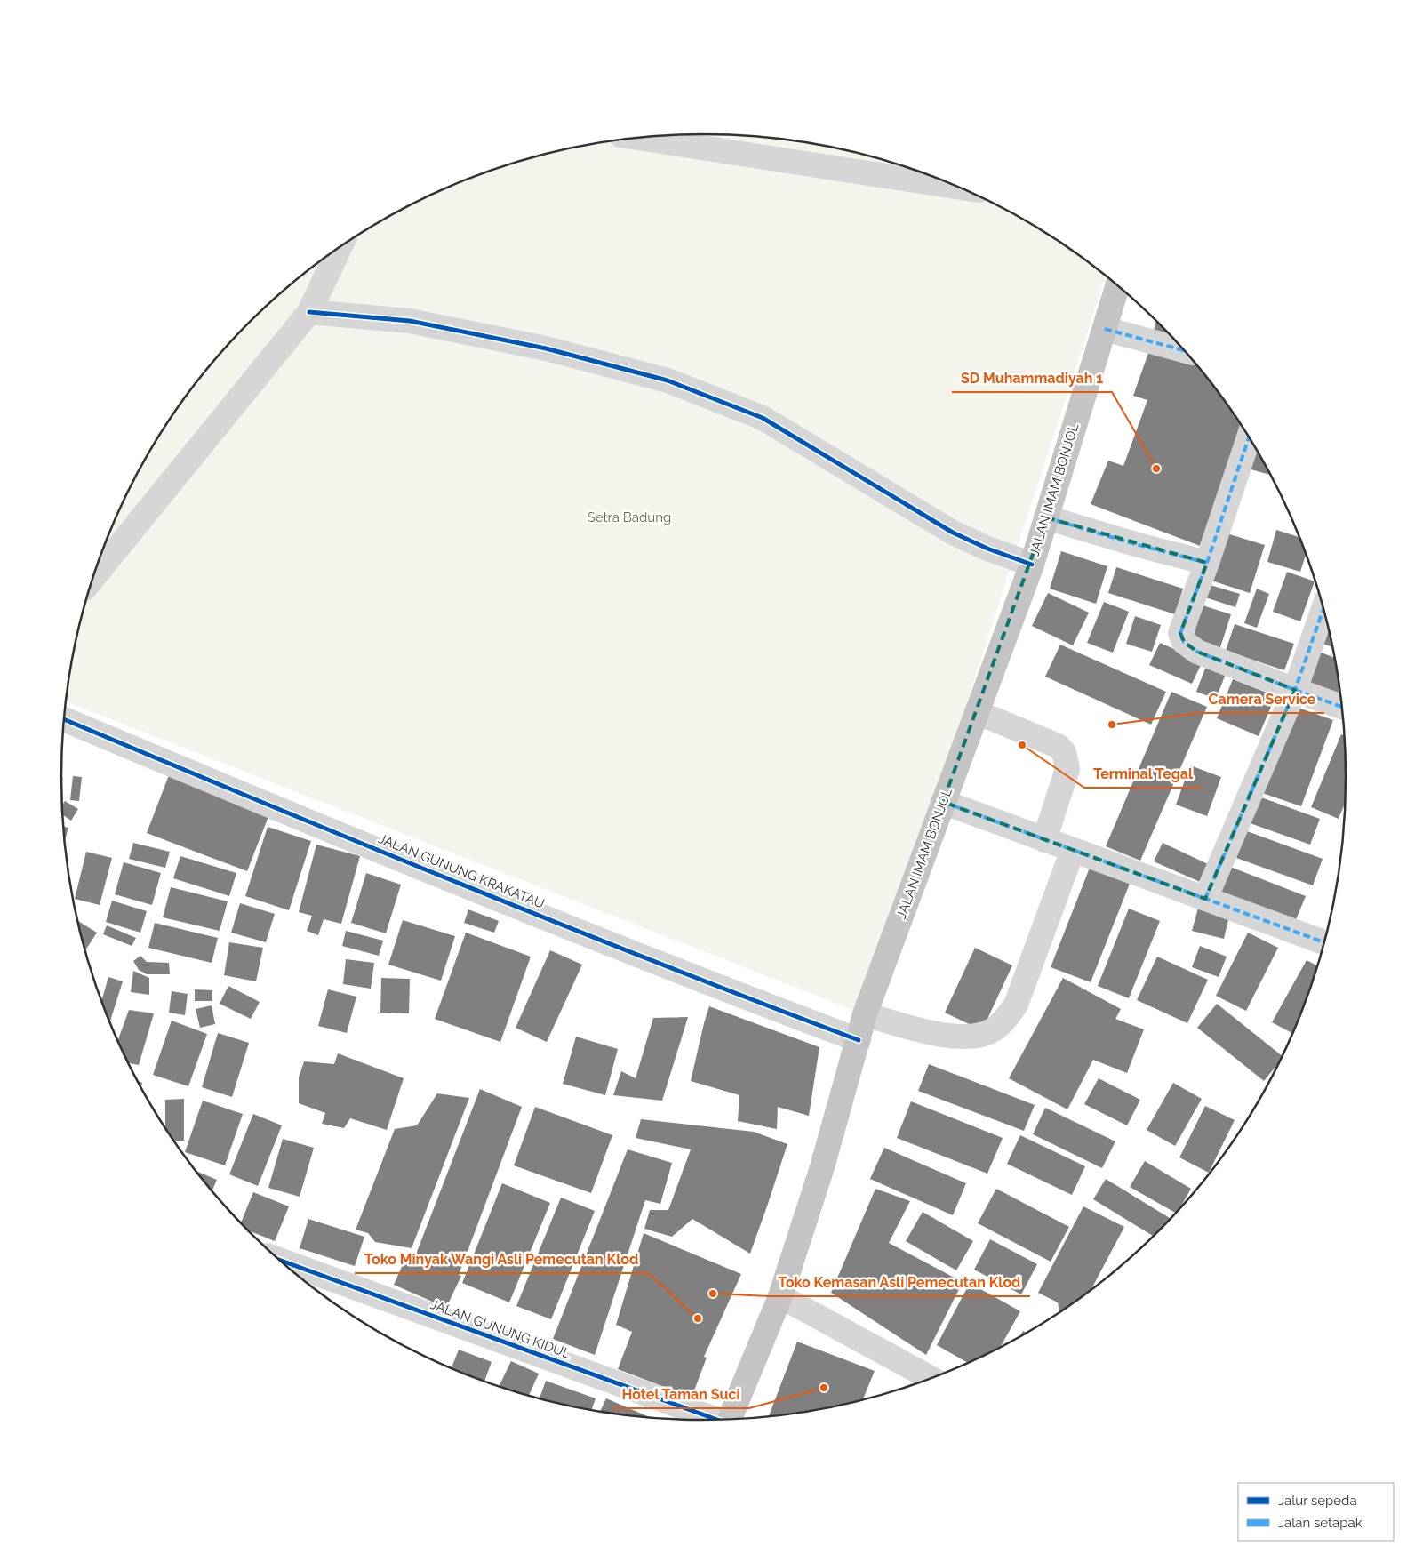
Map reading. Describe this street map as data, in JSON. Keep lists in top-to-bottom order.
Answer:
{
  "streets": {
    "highway": ["JALAN IMAM BONJOL"],
    "street": ["JALAN GUNUNG KRAKATAU", "JALAN GUNUNG KIDUL"]
  },
  "crossings": [
    ["JALAN IMAM BONJOL", "JALAN GUNUNG KRAKATAU"]
  ],
  "parks": ["Setra Badung"],
  "places": [
    "SD Muhammadiyah 1",
    "Camera Service",
    "Terminal Tegal",
    "Toko Kemasan Asli Pemecutan Klod",
    "Toko Minyak Wangi Asli Pemecutan Klod",
    "Hotel Taman Suci"
  ],
  "legend": ["Jalur sepeda", "Jalan setapak"]
}
